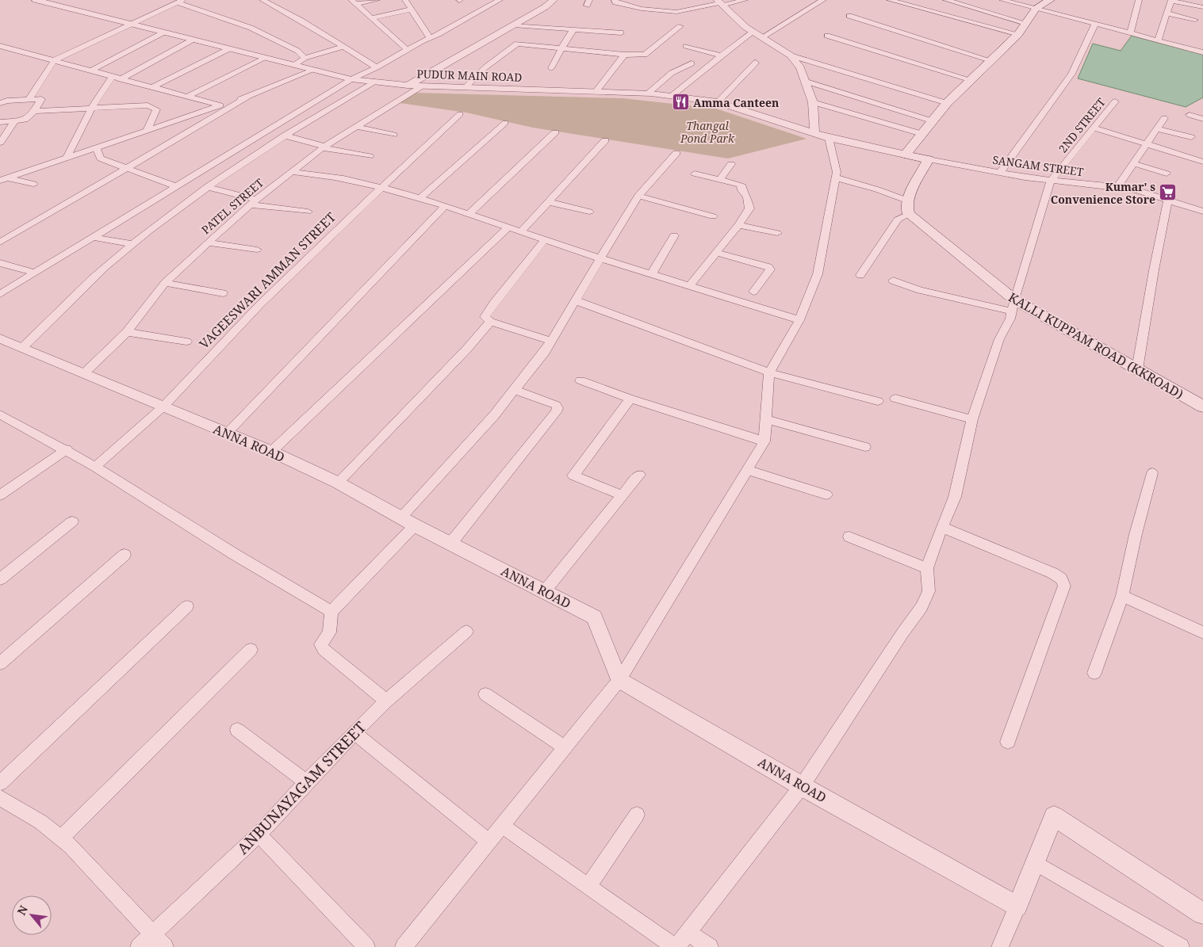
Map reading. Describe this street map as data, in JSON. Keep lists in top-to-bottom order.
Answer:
{
  "streets": {
    "main road": ["KALLI KUPPAM ROAD (KKROAD)"],
    "street": [
      "PUDUR MAIN ROAD",
      "2ND STREET",
      "SANGAM STREET",
      "PATEL STREET",
      "VAGEESWARI AMMAN STREET",
      "ANNA ROAD",
      "ANBUNAYAGAM STREET"
    ]
  },
  "crossings": [
    ["PUDUR MAIN ROAD", "PATEL STREET"],
    ["2ND STREET", "SANGAM STREET"],
    ["PATEL STREET", "ANNA ROAD"],
    ["VAGEESWARI AMMAN STREET", "ANNA ROAD"]
  ],
  "parks": ["Thangal Pond Park"],
  "places": {
    "restaurant": ["Amma Canteen"],
    "supermarket": ["Kumar' s Convenience Store"]
  },
  "north": "top left"
}
